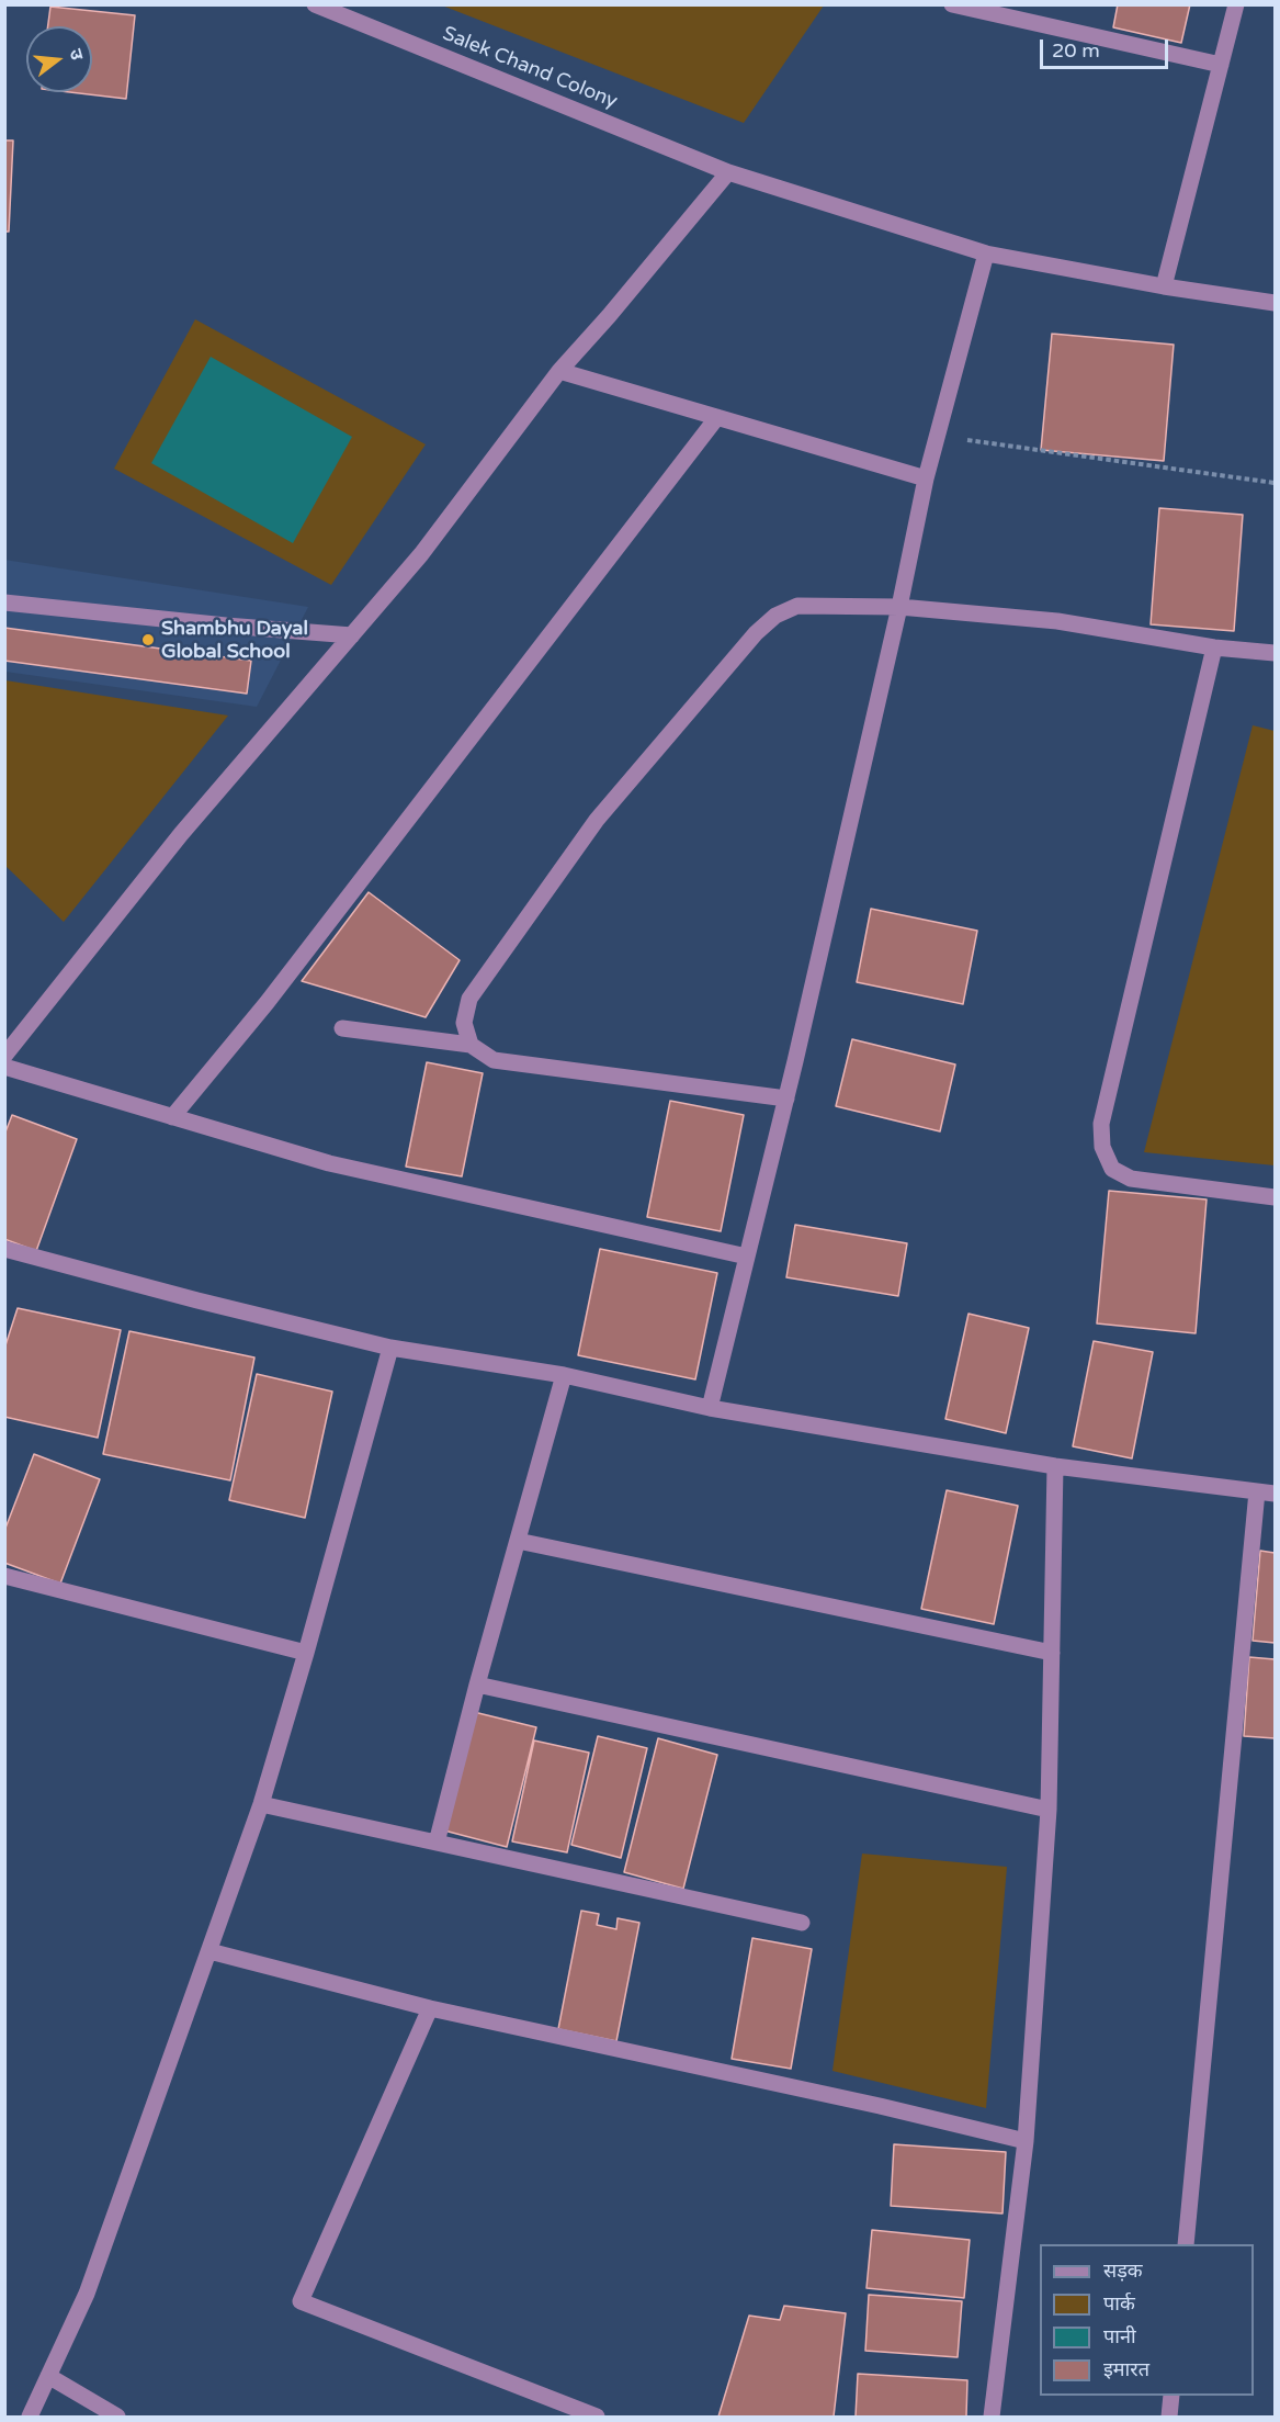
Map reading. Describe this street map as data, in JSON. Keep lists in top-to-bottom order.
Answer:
{
  "streets": {
    "street": ["Salek Chand Colony"]
  },
  "places": ["Shambhu Dayal Global School"],
  "legend": [
    "सड़क",
    "पार्क",
    "पानी",
    "इमारत"
  ],
  "scale_bar": "20 m",
  "north": "right"
}
